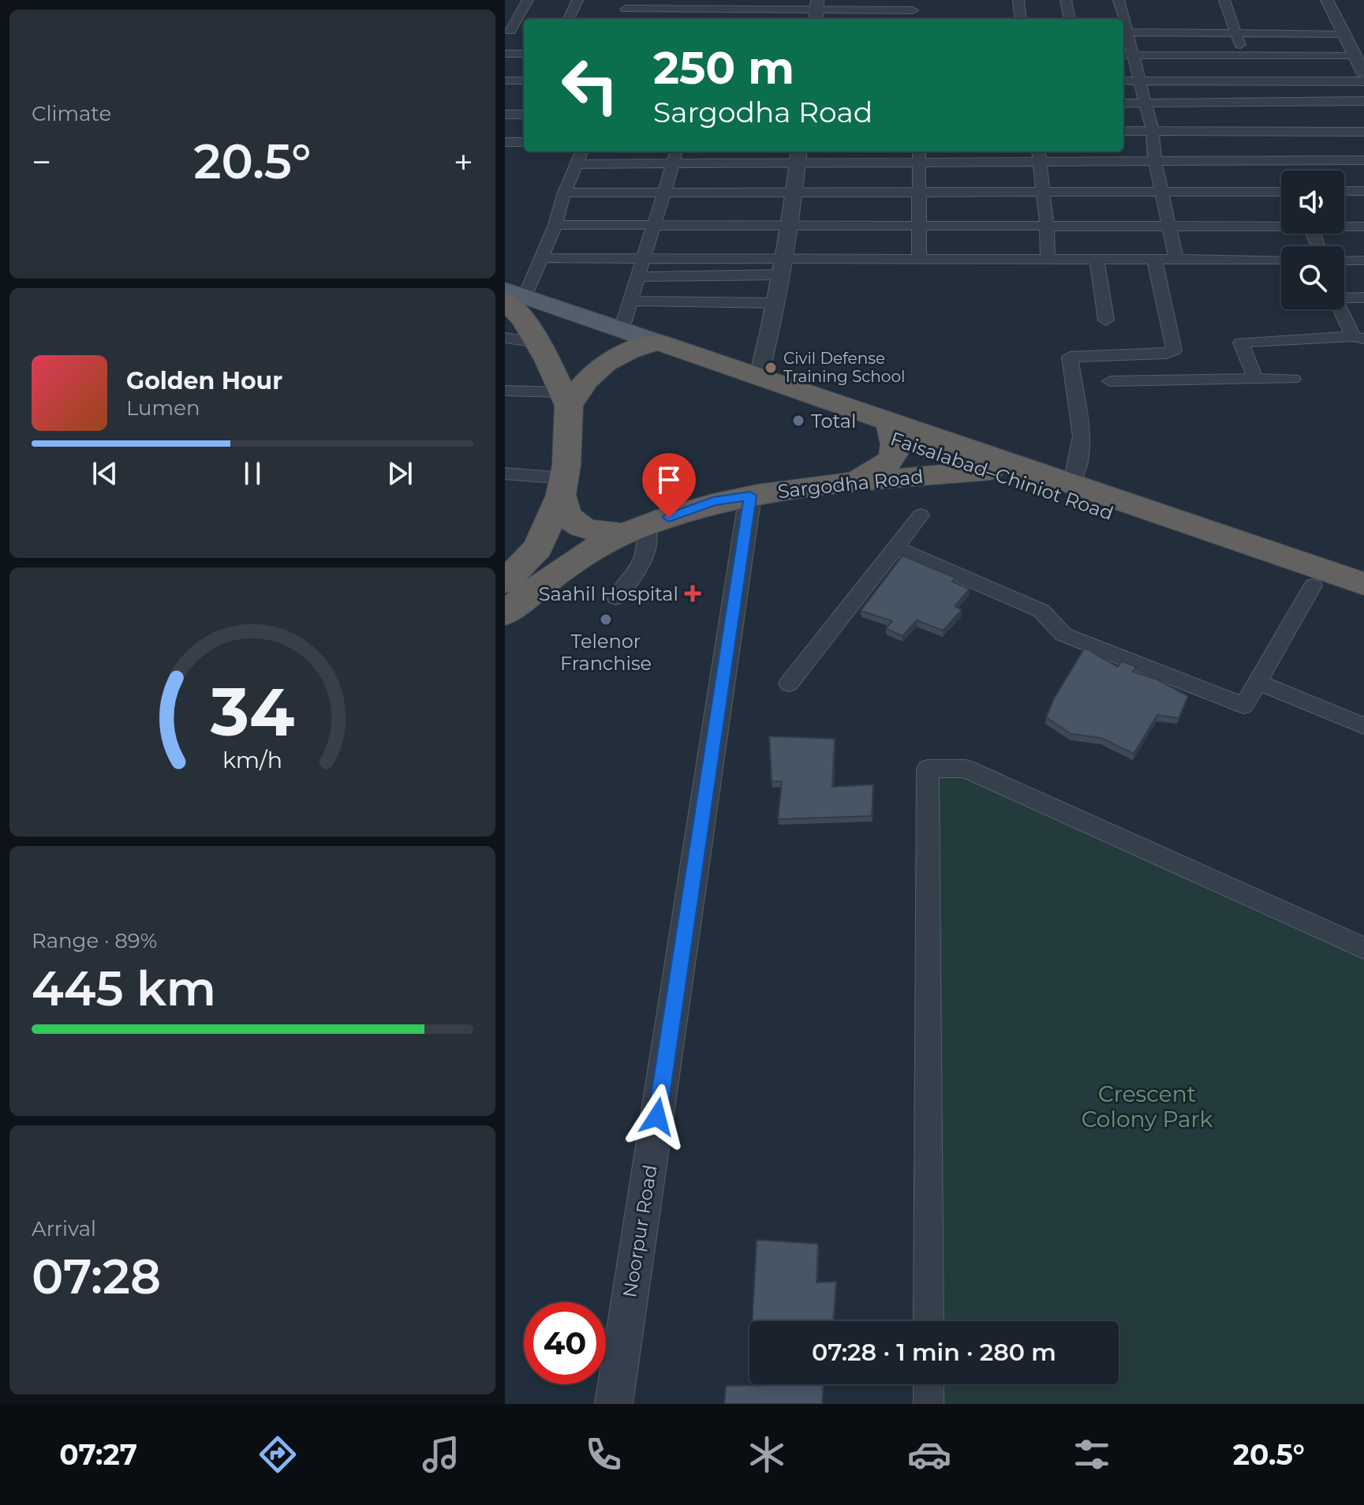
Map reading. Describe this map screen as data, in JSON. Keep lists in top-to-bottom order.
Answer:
{
  "streets": {
    "highway": ["Faisalabad–Chiniot Road", "Sargodha Road"],
    "street": ["Noorpur Road"]
  },
  "crossings": [
    ["Faisalabad–Chiniot Road", "Sargodha Road"],
    ["Sargodha Road", "Noorpur Road"]
  ],
  "parks": ["Crescent Colony Park"],
  "places": {
    "other": ["Civil Defense Training School", "Total", "Telenor Franchise"],
    "health": ["Saahil Hospital"]
  },
  "page": {
    "tile": [
      "Climate",
      ["Range · 89%", "445 km"],
      ["Arrival", "07:28"]
    ],
    "turn": ["250 m", "Sargodha Road"],
    "heat": ["−", "20.5°", "+"],
    "song": ["Golden Hour", "Lumen"],
    "limit": "40",
    "trip": "07:28 · 1 min · 280 m",
    "tabs": ["07:27", "20.5°"],
    "gauge": ["34", "km/h"]
  }
}
